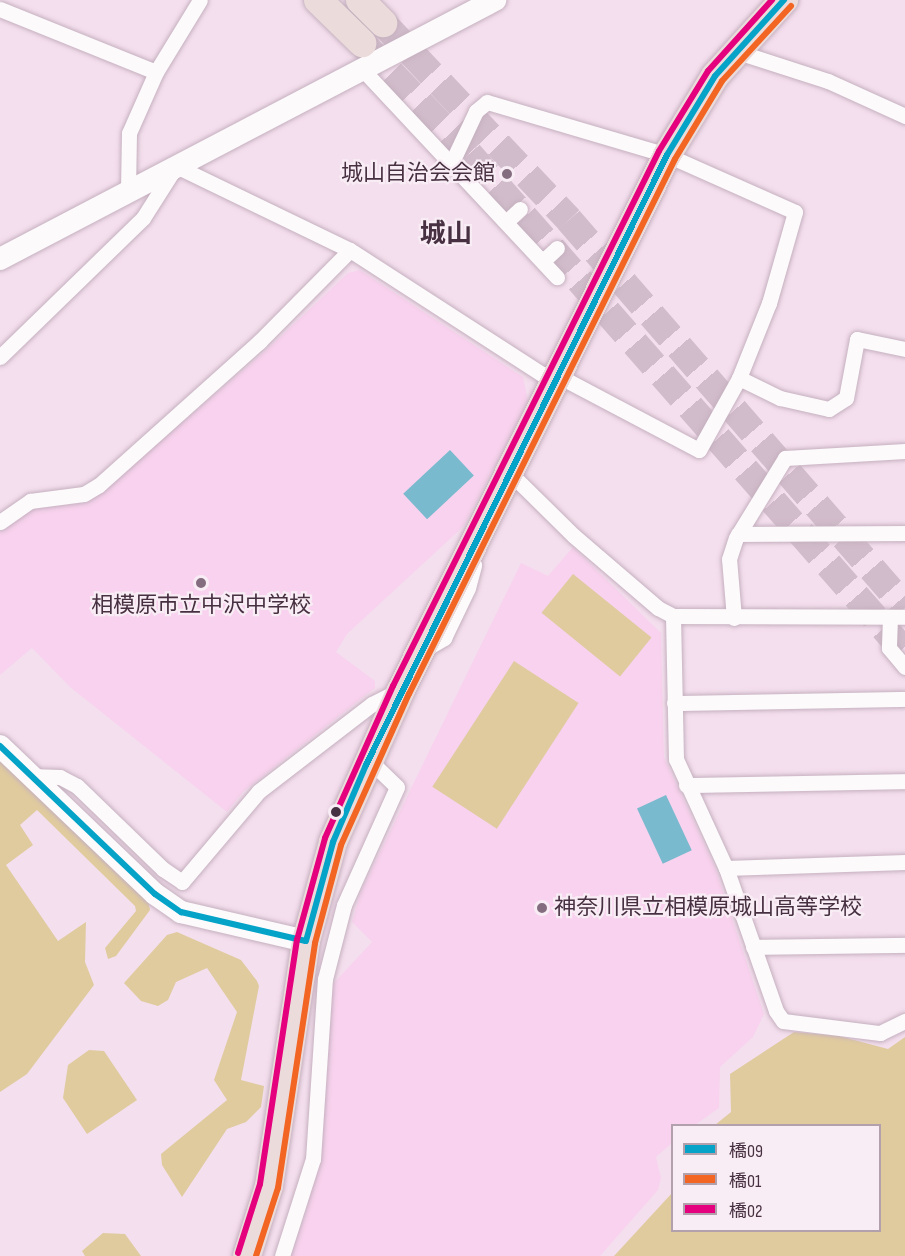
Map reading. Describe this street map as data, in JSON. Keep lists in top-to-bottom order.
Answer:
{
  "districts": ["城山"],
  "places": ["城山自治会会館", "相模原市立中沢中学校", "神奈川県立相模原城山高等学校"],
  "lines": ["transit line 橋09", "transit line 橋02", "transit line 橋01"],
  "legend": ["橋09", "橋01", "橋02"]
}
